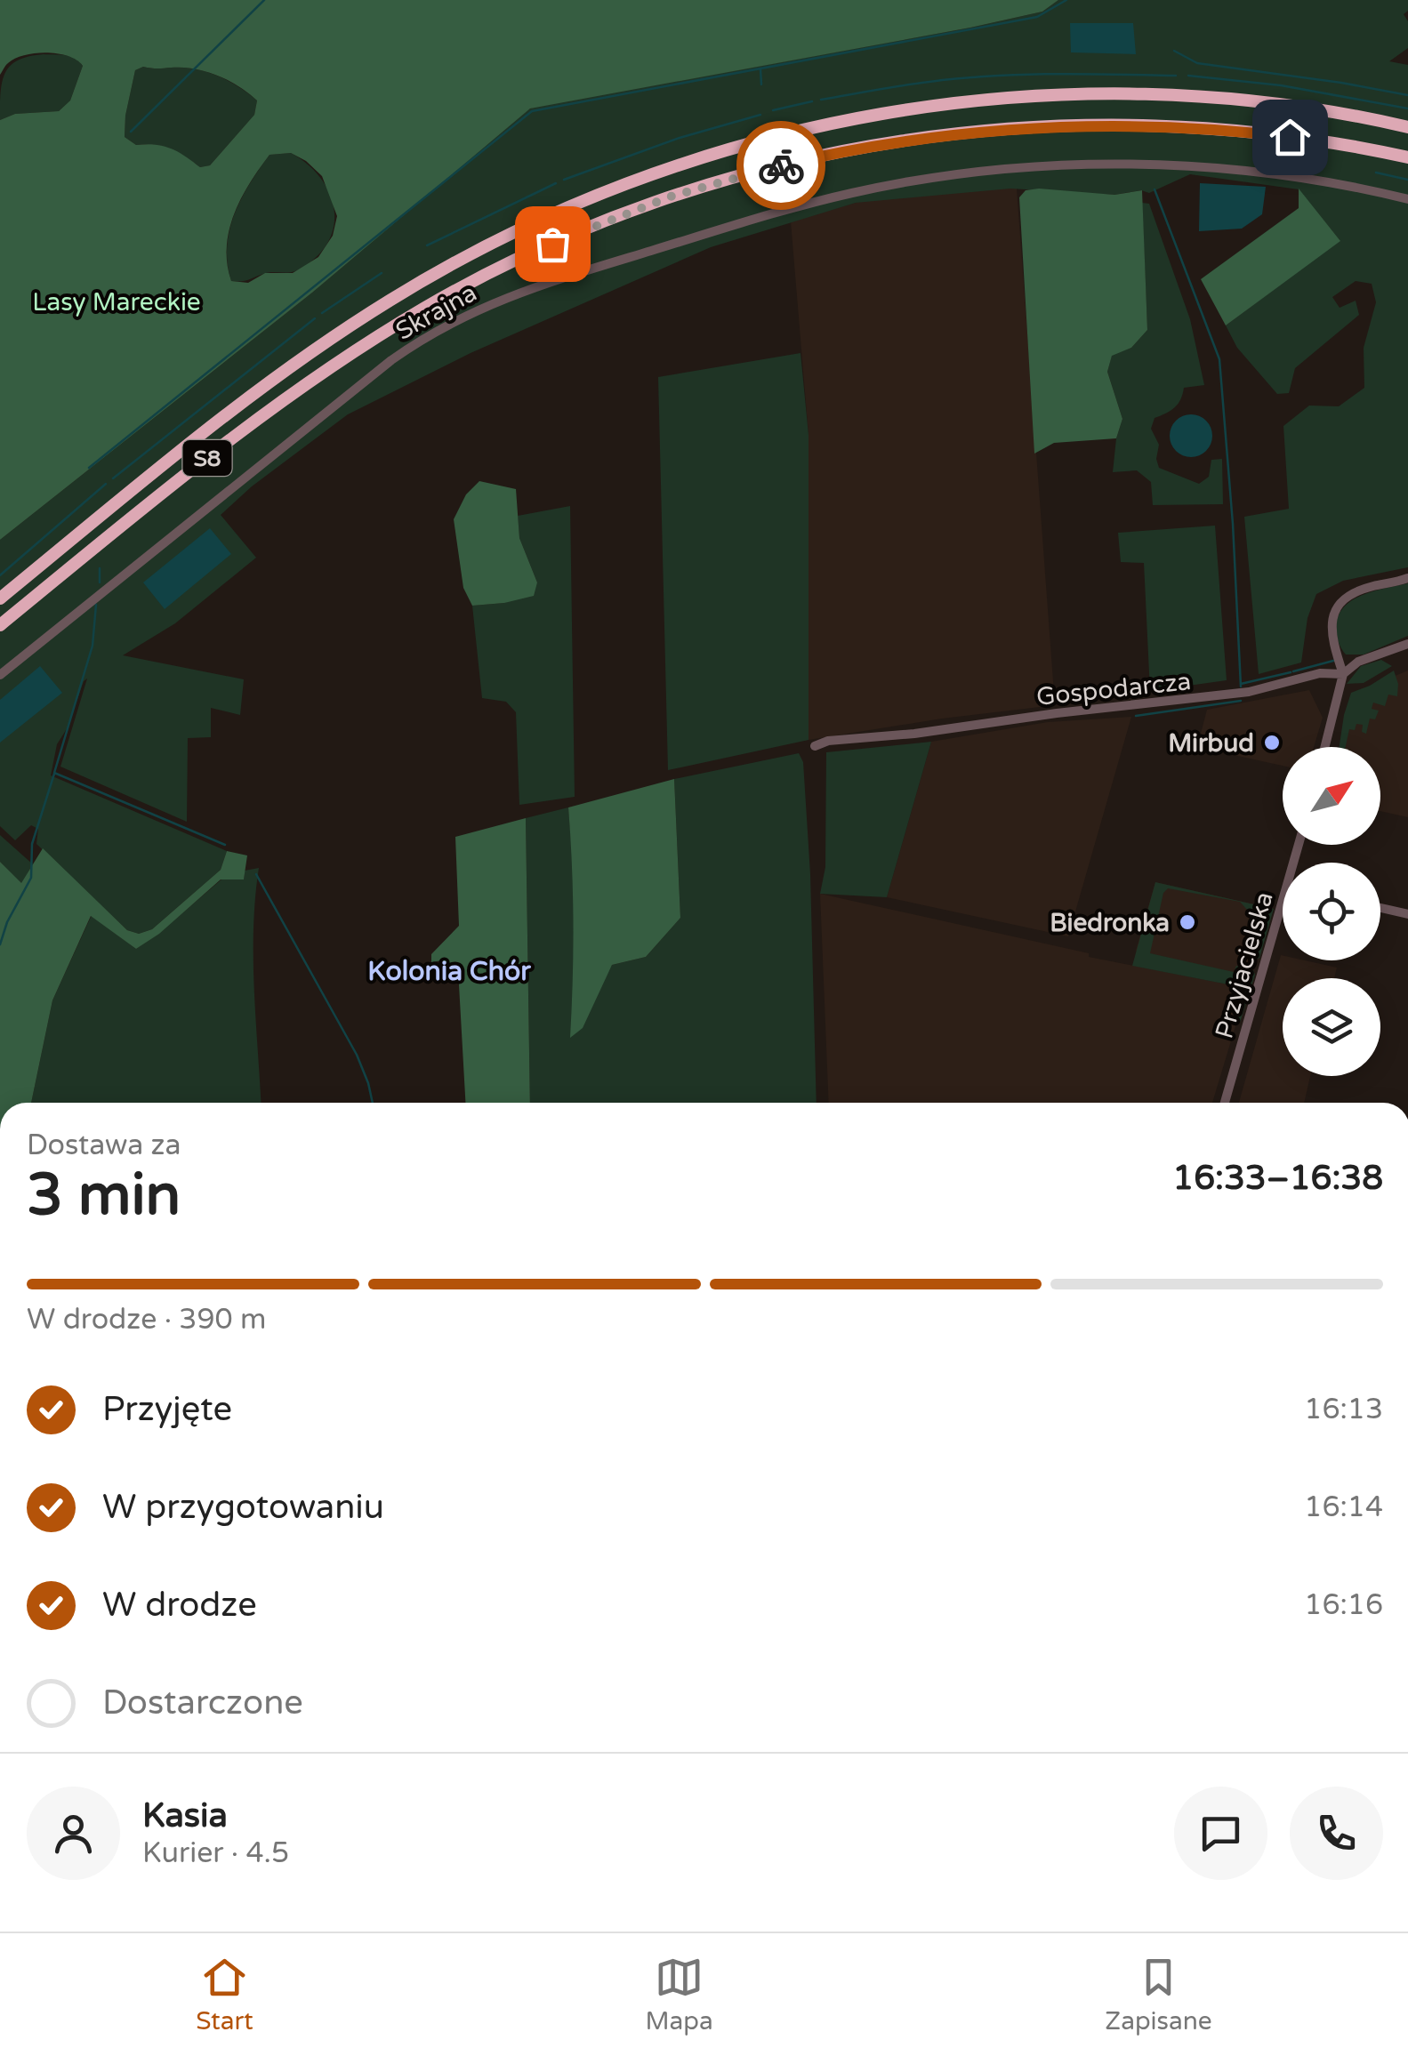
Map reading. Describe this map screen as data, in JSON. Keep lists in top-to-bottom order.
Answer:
{
  "streets": {
    "highway": ["S8"],
    "street": ["Skrajna", "Gospodarcza", "Przyjacielska"]
  },
  "districts": ["Kolonia Chór"],
  "parks": ["Lasy Mareckie"],
  "places": ["Mirbud", "Biedronka"],
  "north": "top right",
  "page": {
    "heading": ["3 min", "Dostawa za", "16:33–16:38"],
    "panel": ["Kasia", "Kurier · 4.5"],
    "bar": "W drodze · 390 m",
    "list": [
      ["Przyjęte", "16:13"],
      ["W przygotowaniu", "16:14"],
      ["W drodze", "16:16"],
      "Dostarczone"
    ],
    "tabs": ["Start", "Mapa", "Zapisane"]
  }
}
